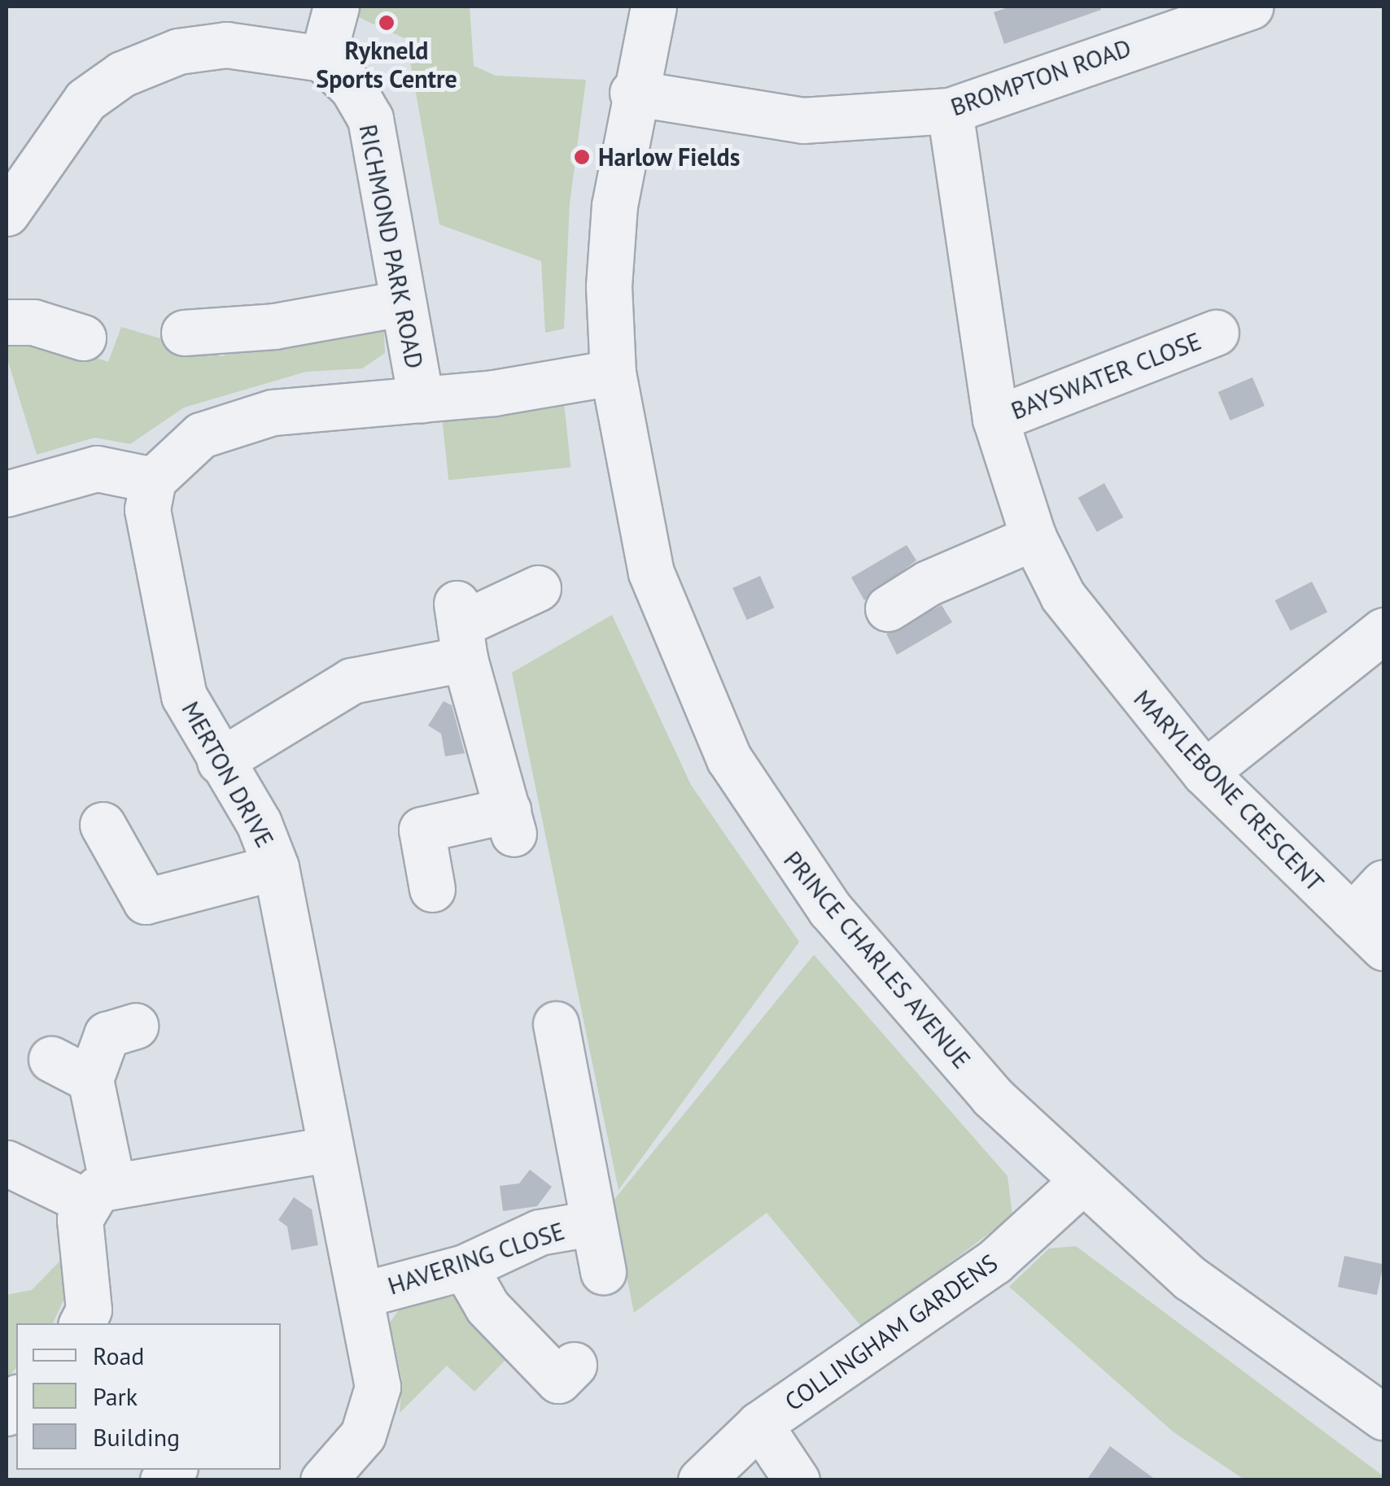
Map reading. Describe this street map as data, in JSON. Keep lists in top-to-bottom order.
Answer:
{
  "streets": {
    "street": [
      "BROMPTON ROAD",
      "RICHMOND PARK ROAD",
      "BAYSWATER CLOSE",
      "MERTON DRIVE",
      "MARYLEBONE CRESCENT",
      "PRINCE CHARLES AVENUE",
      "HAVERING CLOSE",
      "COLLINGHAM GARDENS"
    ]
  },
  "crossings": [
    ["BROMPTON ROAD", "MARYLEBONE CRESCENT"],
    ["BROMPTON ROAD", "PRINCE CHARLES AVENUE"],
    ["BAYSWATER CLOSE", "MARYLEBONE CRESCENT"],
    ["MERTON DRIVE", "HAVERING CLOSE"],
    ["PRINCE CHARLES AVENUE", "COLLINGHAM GARDENS"]
  ],
  "places": ["Rykneld Sports Centre", "Harlow Fields"],
  "legend": ["Road", "Park", "Building"]
}
